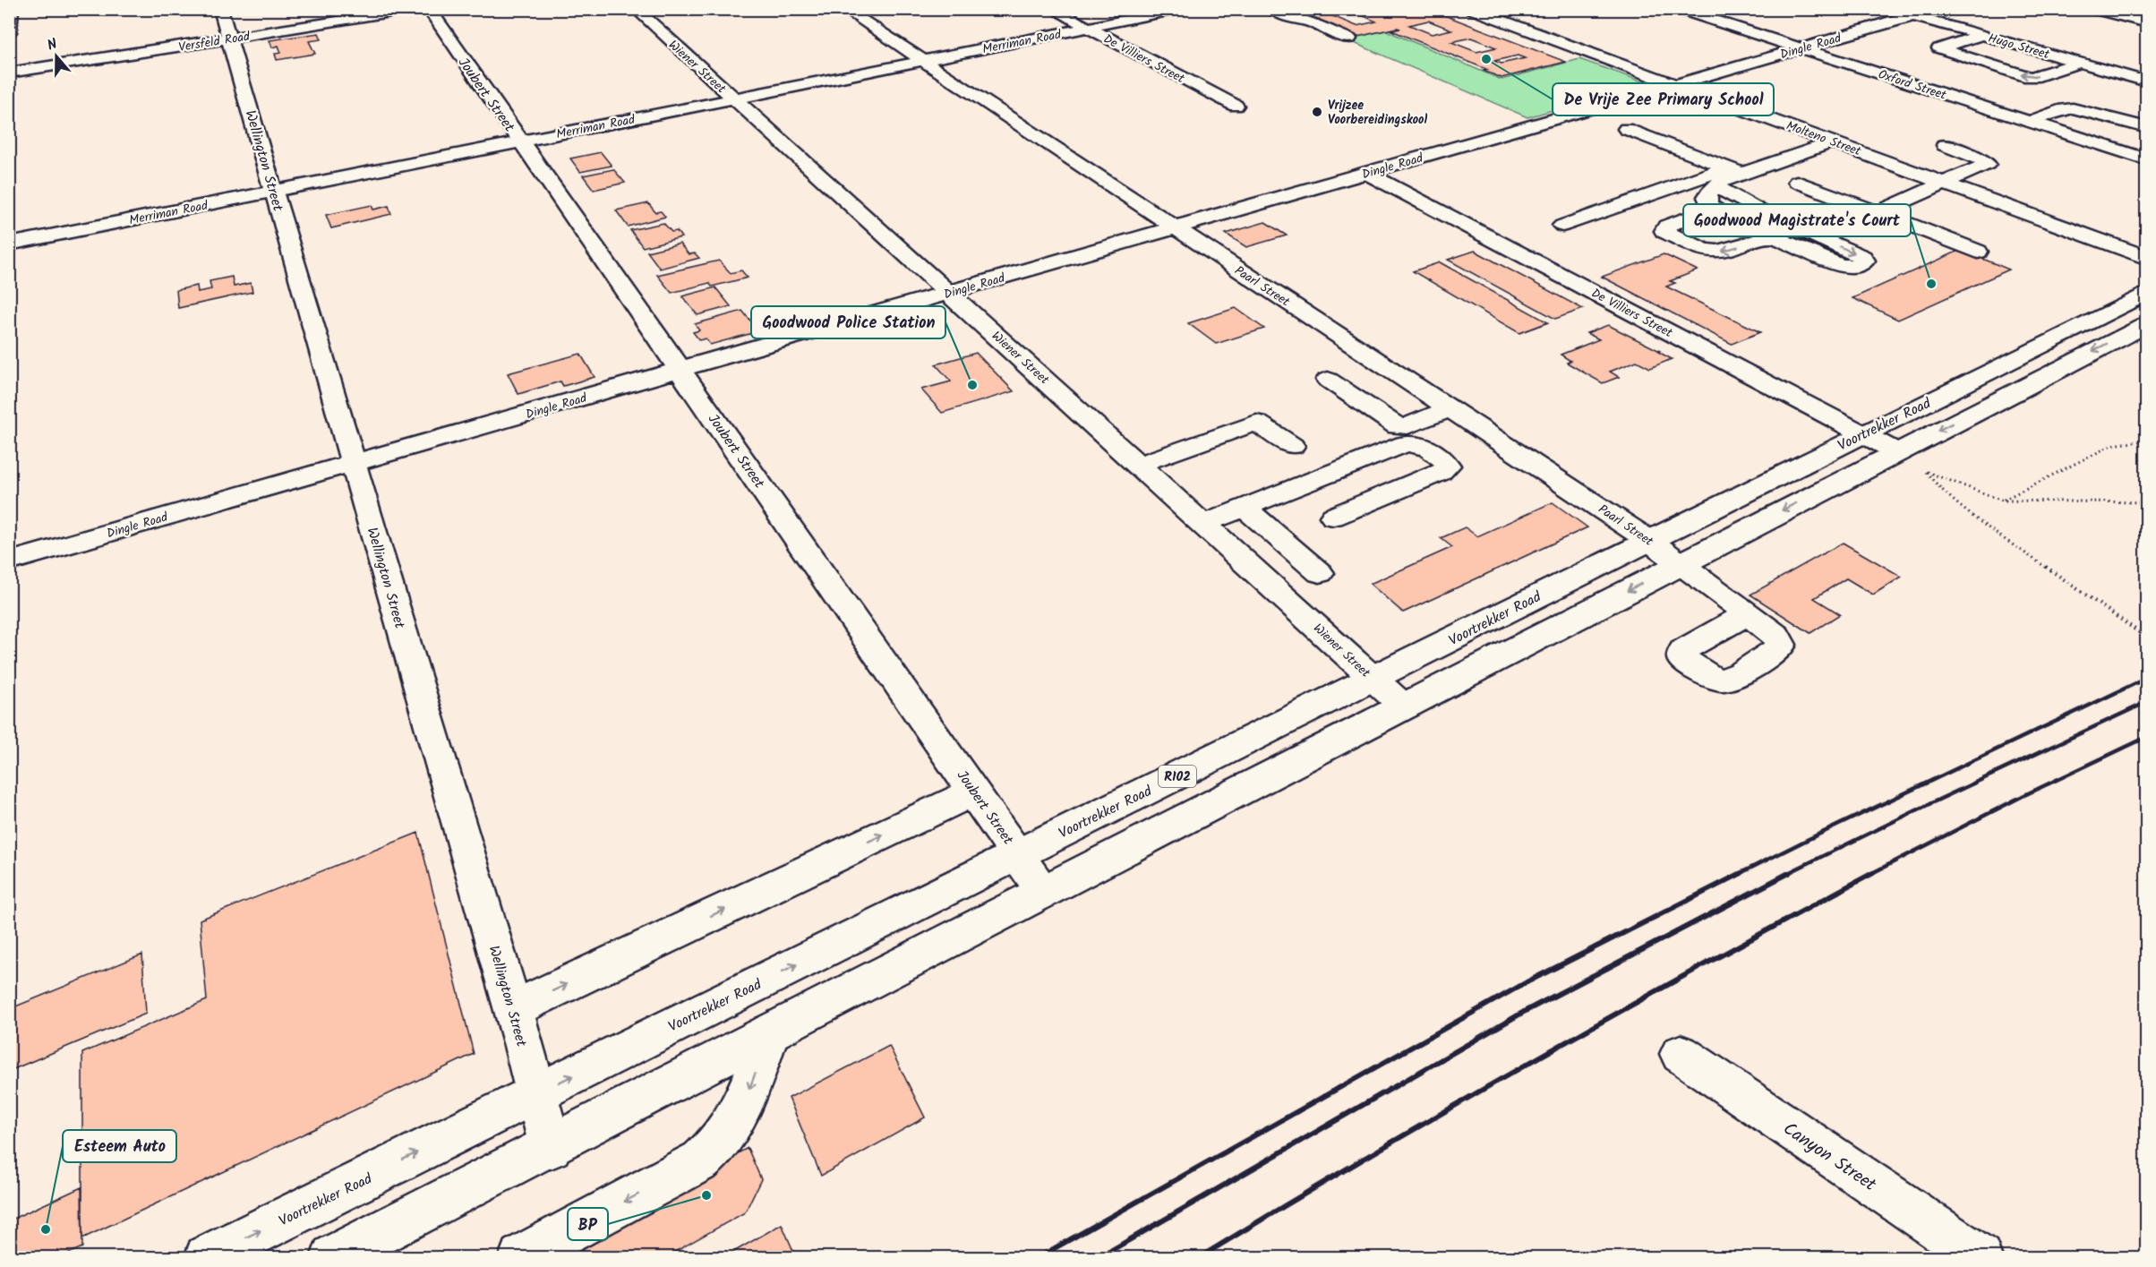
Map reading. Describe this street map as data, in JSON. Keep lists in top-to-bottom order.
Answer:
{
  "streets": {
    "street": [
      "Versfeld Road",
      "Merriman Road",
      "Dingle Road",
      "Hugo Street",
      "De Villiers Street",
      "Wiener Street",
      "Oxford Street",
      "Joubert Street",
      "Molteno Street",
      "Wellington Street",
      "Paarl Street",
      "Voortrekker Road",
      "R102",
      "Canyon Street"
    ]
  },
  "crossings": [
    ["Versfeld Road", "Wellington Street"],
    ["Merriman Road", "De Villiers Street"],
    ["Merriman Road", "Wiener Street"],
    ["Merriman Road", "Joubert Street"],
    ["Merriman Road", "Wellington Street"],
    ["Merriman Road", "Paarl Street"],
    ["Dingle Road", "Hugo Street"],
    ["Dingle Road", "De Villiers Street"],
    ["Dingle Road", "Wiener Street"],
    ["Dingle Road", "Oxford Street"],
    ["Dingle Road", "Joubert Street"],
    ["Dingle Road", "Molteno Street"],
    ["Dingle Road", "Wellington Street"],
    ["Dingle Road", "Paarl Street"],
    ["De Villiers Street", "Voortrekker Road"],
    ["Wiener Street", "Voortrekker Road"],
    ["Joubert Street", "Voortrekker Road"],
    ["Wellington Street", "Voortrekker Road"],
    ["Paarl Street", "Voortrekker Road"]
  ],
  "places": [
    "De Vrije Zee Primary School",
    "Vrijzee Voorbereidingskool",
    "Goodwood Magistrate's Court",
    "Goodwood Police Station",
    "BP",
    "Esteem Auto"
  ],
  "north": "top"
}
